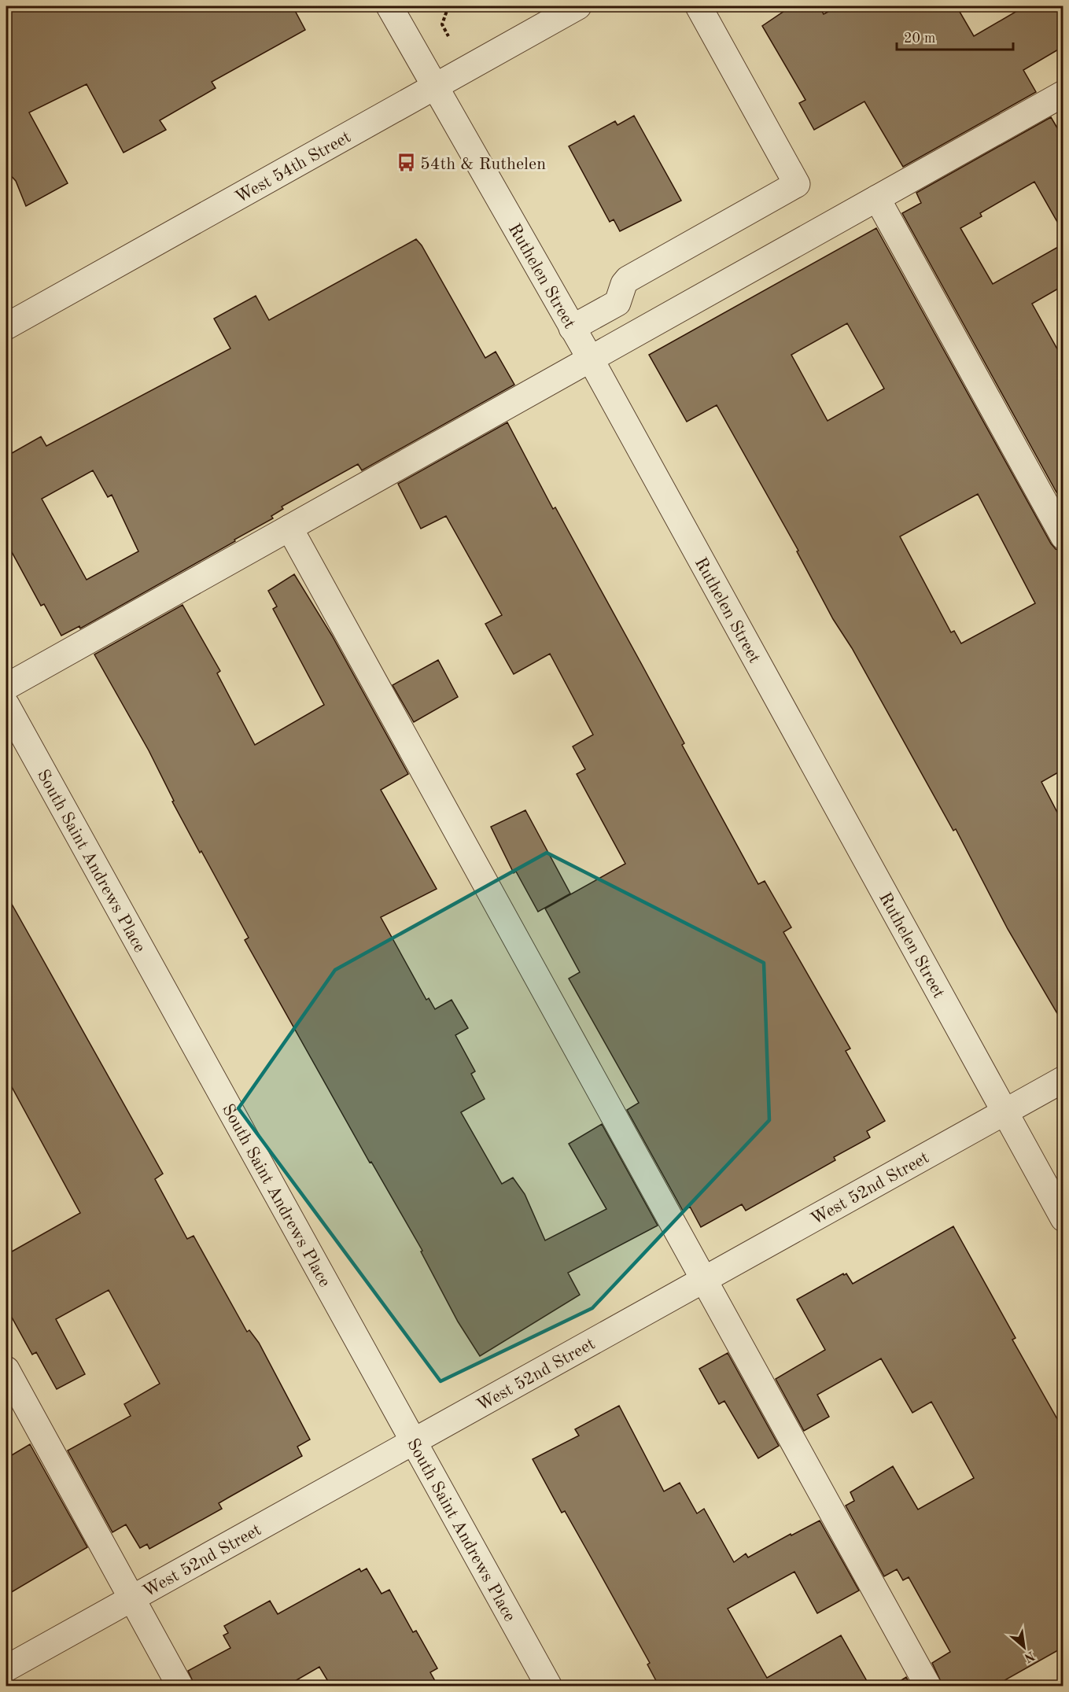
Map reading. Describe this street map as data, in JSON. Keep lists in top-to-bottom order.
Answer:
{
  "streets": {
    "street": [
      "West 54th Street",
      "Ruthelen Street",
      "South Saint Andrews Place",
      "West 52nd Street"
    ]
  },
  "crossings": [
    ["West 54th Street", "Ruthelen Street"],
    ["Ruthelen Street", "West 52nd Street"],
    ["South Saint Andrews Place", "West 52nd Street"]
  ],
  "places": {
    "bus stop": ["54th & Ruthelen"]
  },
  "scale_bar": "20 m",
  "north": "bottom right"
}
